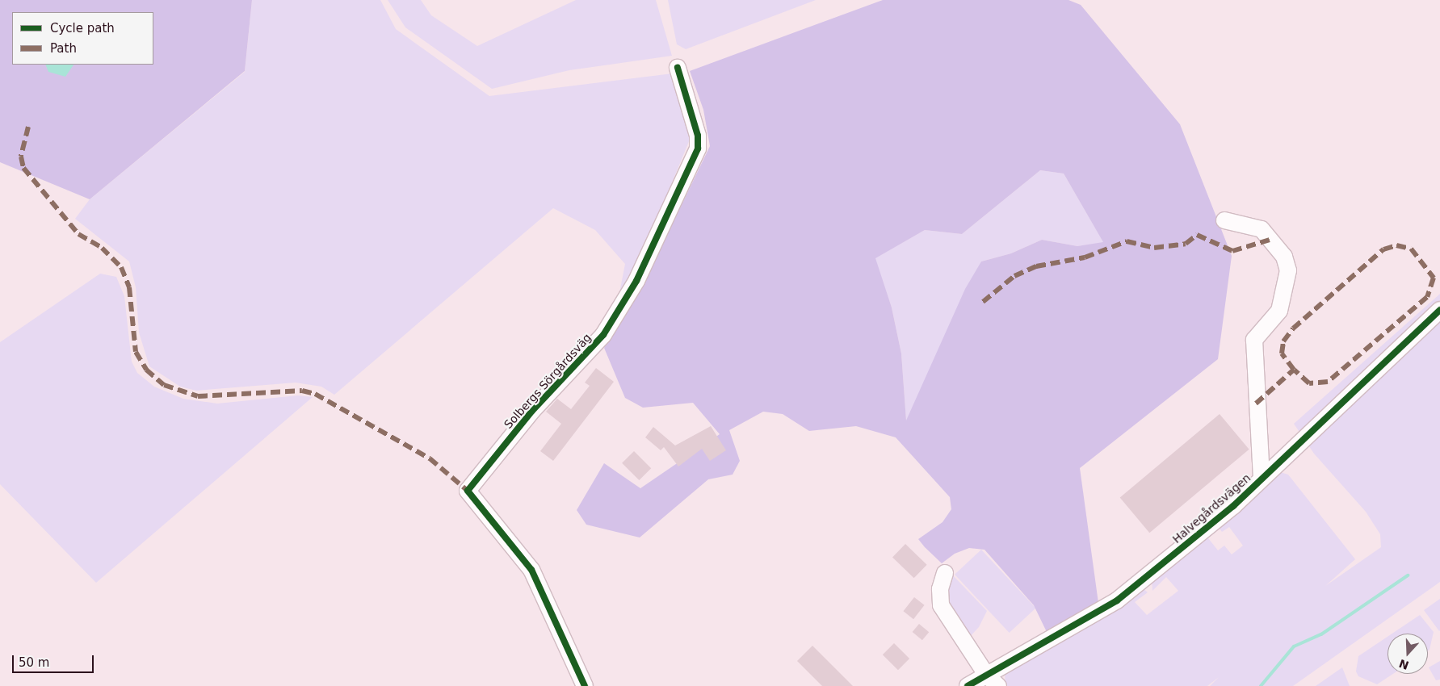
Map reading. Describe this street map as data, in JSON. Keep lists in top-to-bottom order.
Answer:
{
  "streets": {
    "street": ["Solbergs Sörgårdsväg", "Halvegårdsvägen"]
  },
  "legend": ["Cycle path", "Path"],
  "scale_bar": "50 m",
  "north": "bottom"
}
